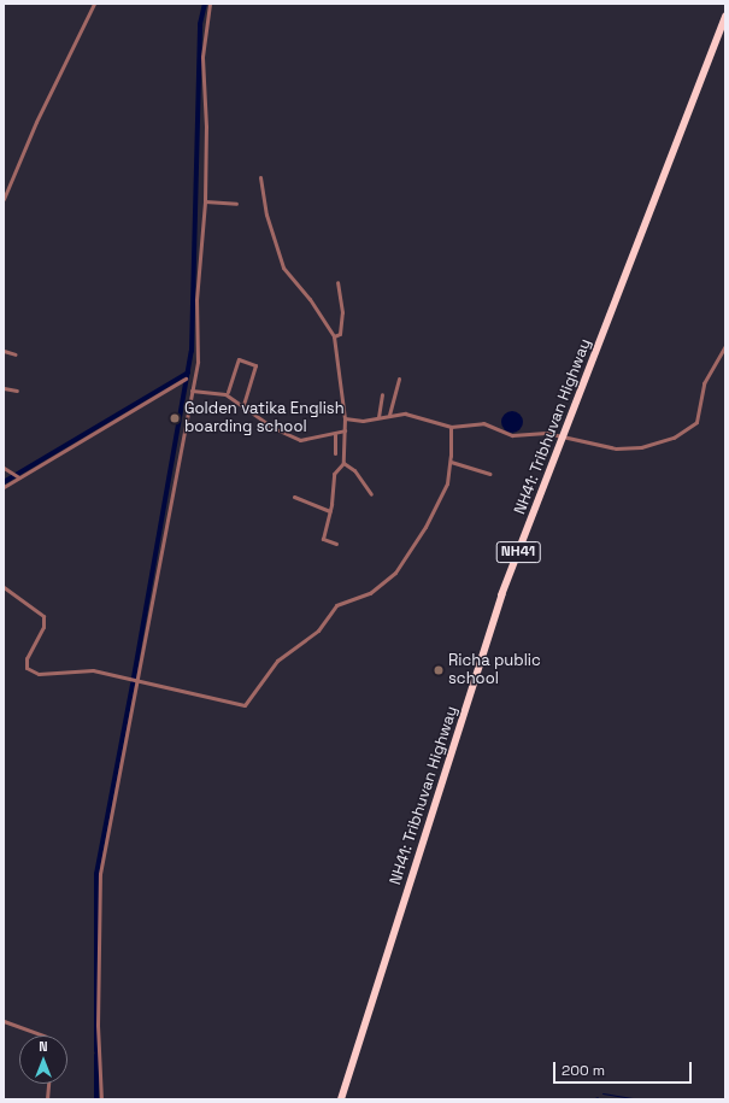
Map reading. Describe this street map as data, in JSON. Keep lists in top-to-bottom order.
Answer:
{
  "streets": {
    "highway": ["NH41: Tribhuvan Highway", "NH41"]
  },
  "places": ["Golden vatika English boarding school", "Richa public school"],
  "scale_bar": "200 m",
  "north": "top"
}
